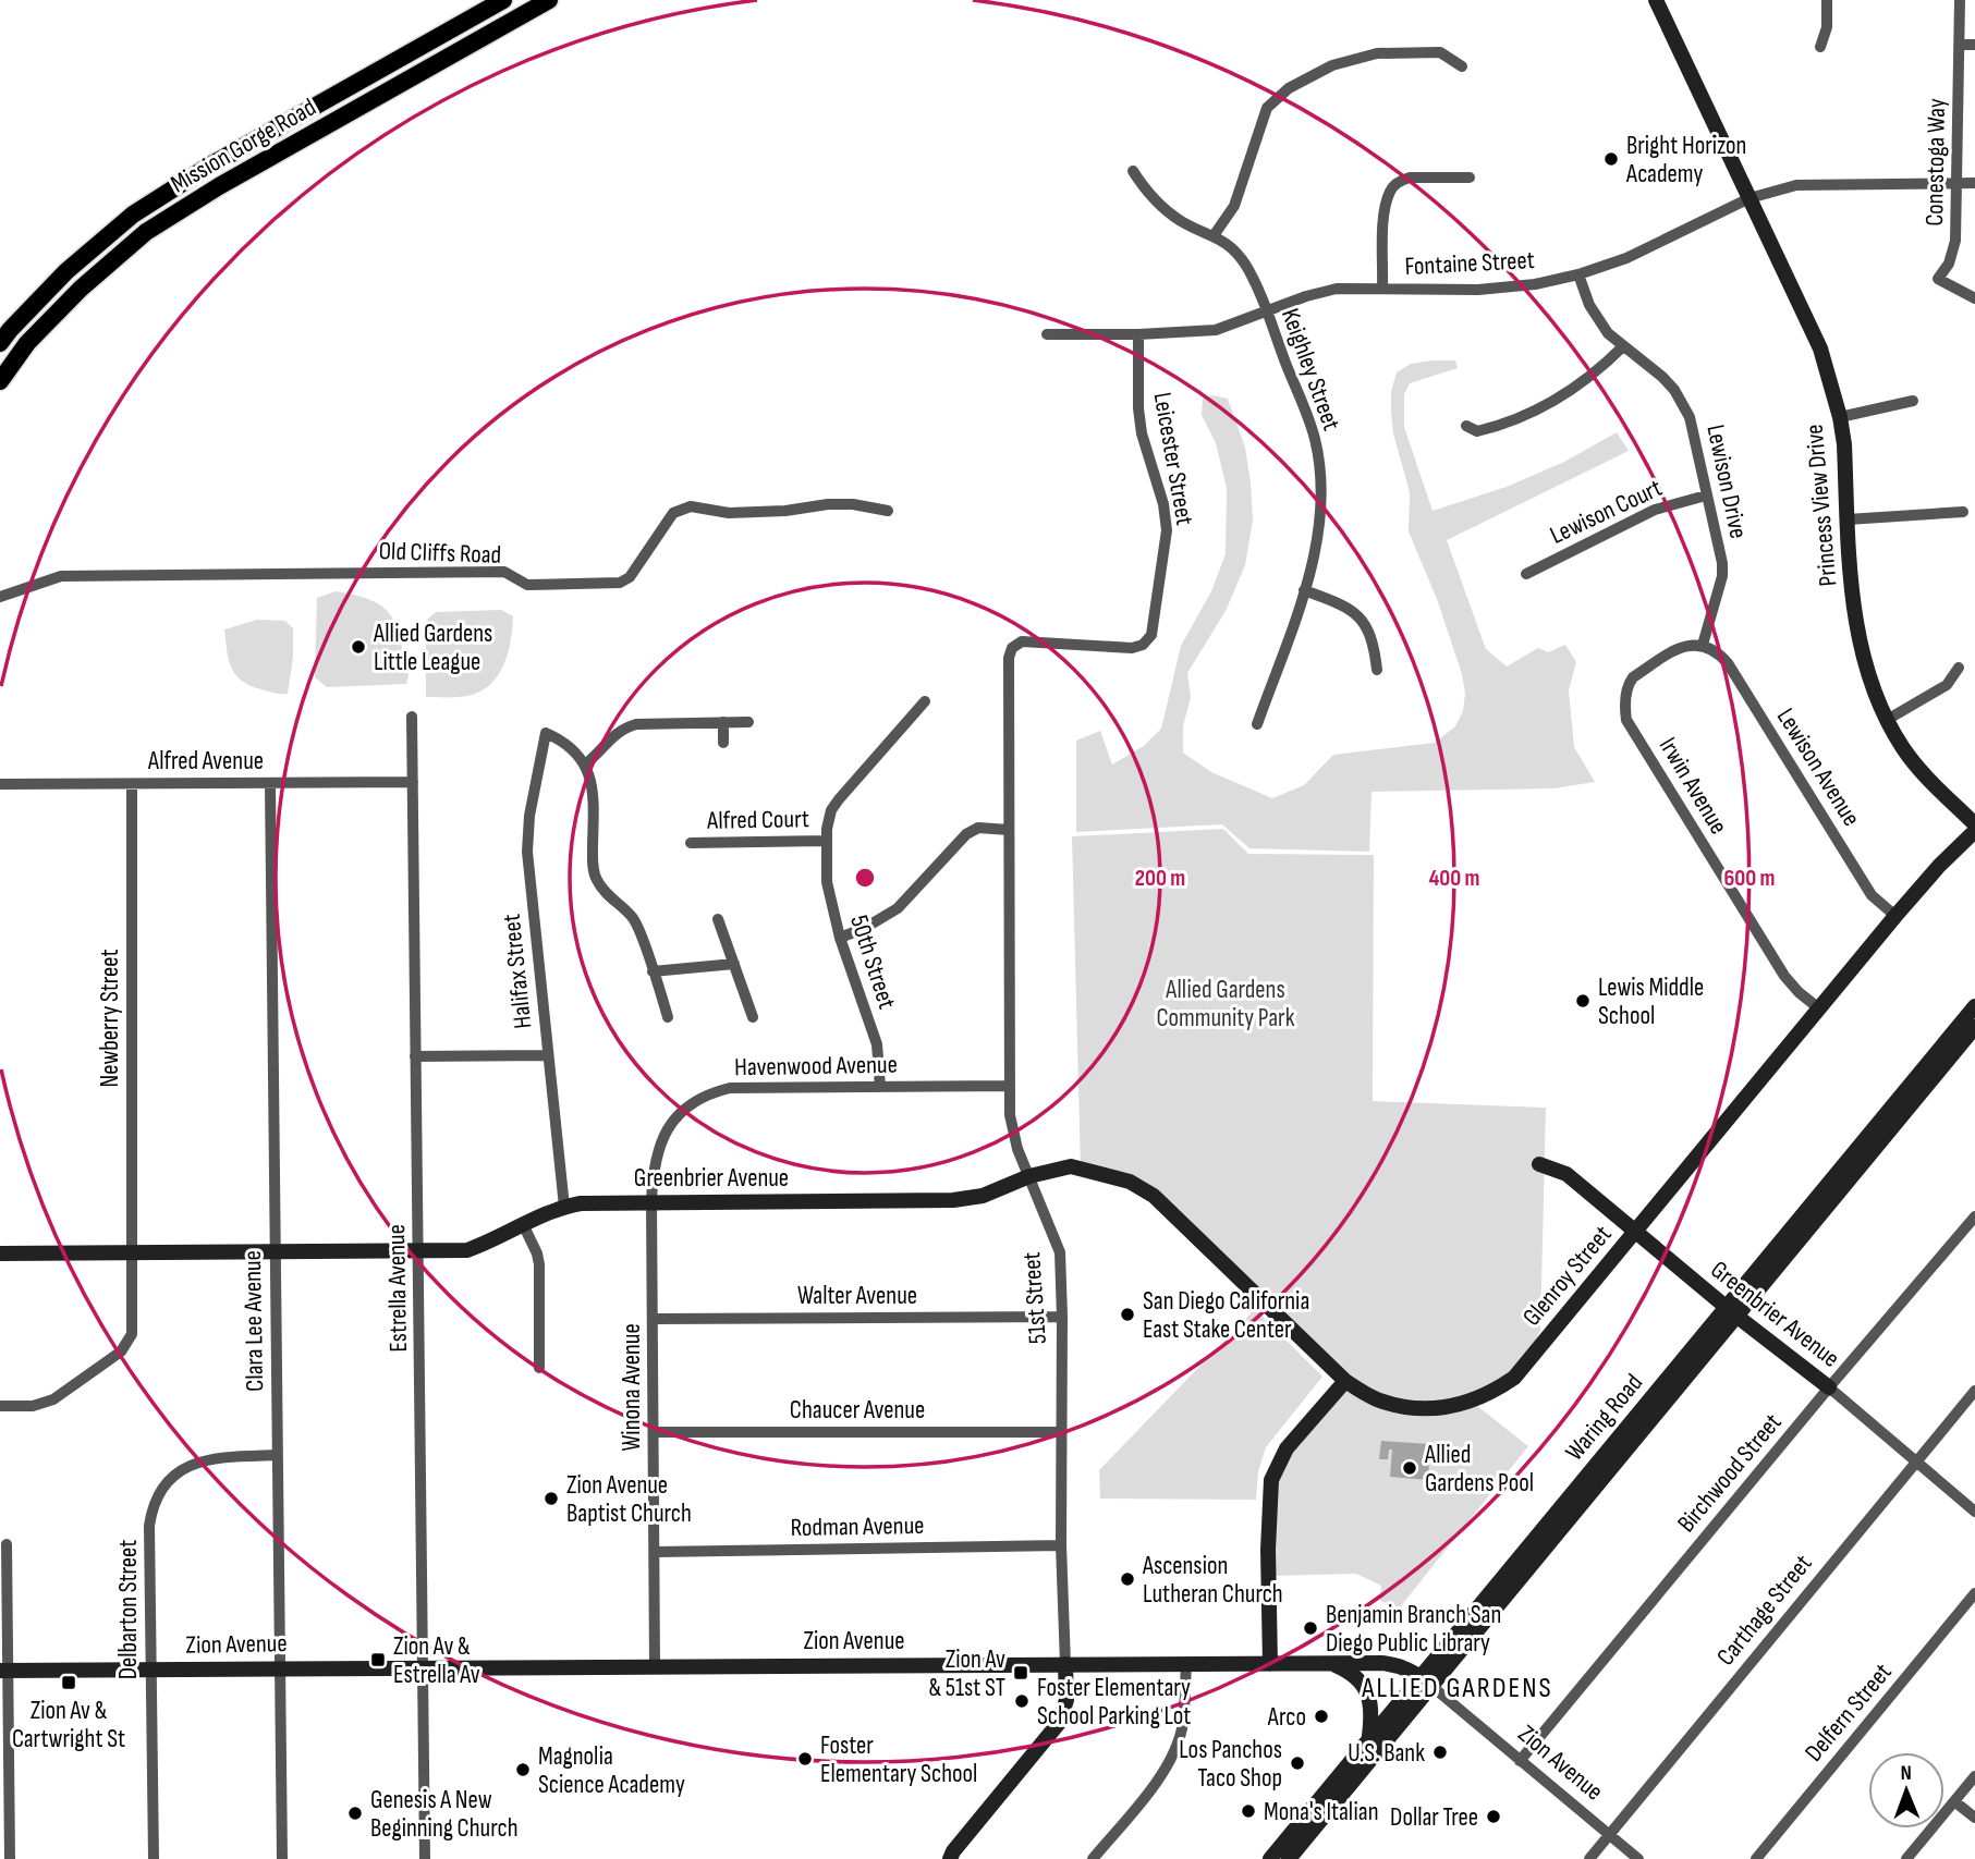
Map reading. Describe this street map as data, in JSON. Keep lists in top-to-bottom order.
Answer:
{
  "streets": {
    "main road": [
      "Mission Gorge Road",
      "Princess View Drive",
      "Greenbrier Avenue",
      "Glenroy Street",
      "51st Street",
      "Waring Road",
      "Zion Avenue"
    ],
    "street": [
      "Conestoga Way",
      "Fontaine Street",
      "Keighley Street",
      "Leicester Street",
      "Lewison Drive",
      "Lewison Court",
      "Old Cliffs Road",
      "Alfred Avenue",
      "Lewison Avenue",
      "Irwin Avenue",
      "Alfred Court",
      "50th Street",
      "Halifax Street",
      "Newberry Street",
      "Havenwood Avenue",
      "Estrella Avenue",
      "Walter Avenue",
      "Clara Lee Avenue",
      "Winona Avenue",
      "Chaucer Avenue",
      "Birchwood Street",
      "Rodman Avenue",
      "Delbarton Street",
      "Carthage Street",
      "Delfern Street"
    ]
  },
  "crossings": [
    ["Conestoga Way", "Fontaine Street"],
    ["Fontaine Street", "Keighley Street"],
    ["Fontaine Street", "Leicester Street"],
    ["Fontaine Street", "Lewison Drive"],
    ["Fontaine Street", "Princess View Drive"],
    ["Leicester Street", "51st Street"],
    ["Lewison Drive", "Lewison Court"],
    ["Lewison Drive", "Lewison Avenue"],
    ["Lewison Drive", "Irwin Avenue"],
    ["Alfred Avenue", "Newberry Street"],
    ["Alfred Avenue", "Estrella Avenue"],
    ["Alfred Avenue", "Clara Lee Avenue"],
    ["Lewison Avenue", "Irwin Avenue"],
    ["Lewison Avenue", "Glenroy Street"],
    ["Irwin Avenue", "Glenroy Street"],
    ["Alfred Court", "50th Street"],
    ["50th Street", "Havenwood Avenue"],
    ["Halifax Street", "Greenbrier Avenue"],
    ["Newberry Street", "Greenbrier Avenue"],
    ["Havenwood Avenue", "Greenbrier Avenue"],
    ["Havenwood Avenue", "51st Street"],
    ["Havenwood Avenue", "Winona Avenue"],
    ["Greenbrier Avenue", "Glenroy Street"],
    ["Greenbrier Avenue", "Estrella Avenue"],
    ["Greenbrier Avenue", "51st Street"],
    ["Greenbrier Avenue", "Clara Lee Avenue"],
    ["Greenbrier Avenue", "Winona Avenue"],
    ["Greenbrier Avenue", "Waring Road"],
    ["Greenbrier Avenue", "Birchwood Street"],
    ["Greenbrier Avenue", "Carthage Street"],
    ["Estrella Avenue", "Zion Avenue"],
    ["Walter Avenue", "51st Street"],
    ["Walter Avenue", "Winona Avenue"],
    ["51st Street", "Chaucer Avenue"],
    ["51st Street", "Rodman Avenue"],
    ["51st Street", "Zion Avenue"],
    ["Clara Lee Avenue", "Delbarton Street"],
    ["Clara Lee Avenue", "Zion Avenue"],
    ["Winona Avenue", "Chaucer Avenue"],
    ["Winona Avenue", "Rodman Avenue"],
    ["Winona Avenue", "Zion Avenue"],
    ["Waring Road", "Zion Avenue"],
    ["Birchwood Street", "Zion Avenue"],
    ["Delbarton Street", "Zion Avenue"],
    ["Carthage Street", "Zion Avenue"]
  ],
  "districts": ["ALLIED GARDENS"],
  "parks": ["Allied Gardens Community Park"],
  "places": {
    "other": [
      "Bright Horizon Academy",
      "Allied Gardens Little League",
      "Lewis Middle School",
      "San Diego California East Stake Center",
      "Allied Gardens Pool",
      "Zion Avenue Baptist Church",
      "Ascension Lutheran Church",
      "Benjamin Branch San Diego Public Library",
      "Foster Elementary School Parking Lot",
      "Arco",
      "U.S. Bank",
      "Foster Elementary School",
      "Los Panchos Taco Shop",
      "Magnolia Science Academy",
      "Mona's Italian",
      "Genesis A New Beginning Church",
      "Dollar Tree"
    ],
    "transit": ["Zion Av & Estrella Av", "Zion Av & 51st ST", "Zion Av & Cartwright St"]
  },
  "north": "top",
  "rings": ["200 m", "400 m", "600 m"]
}
